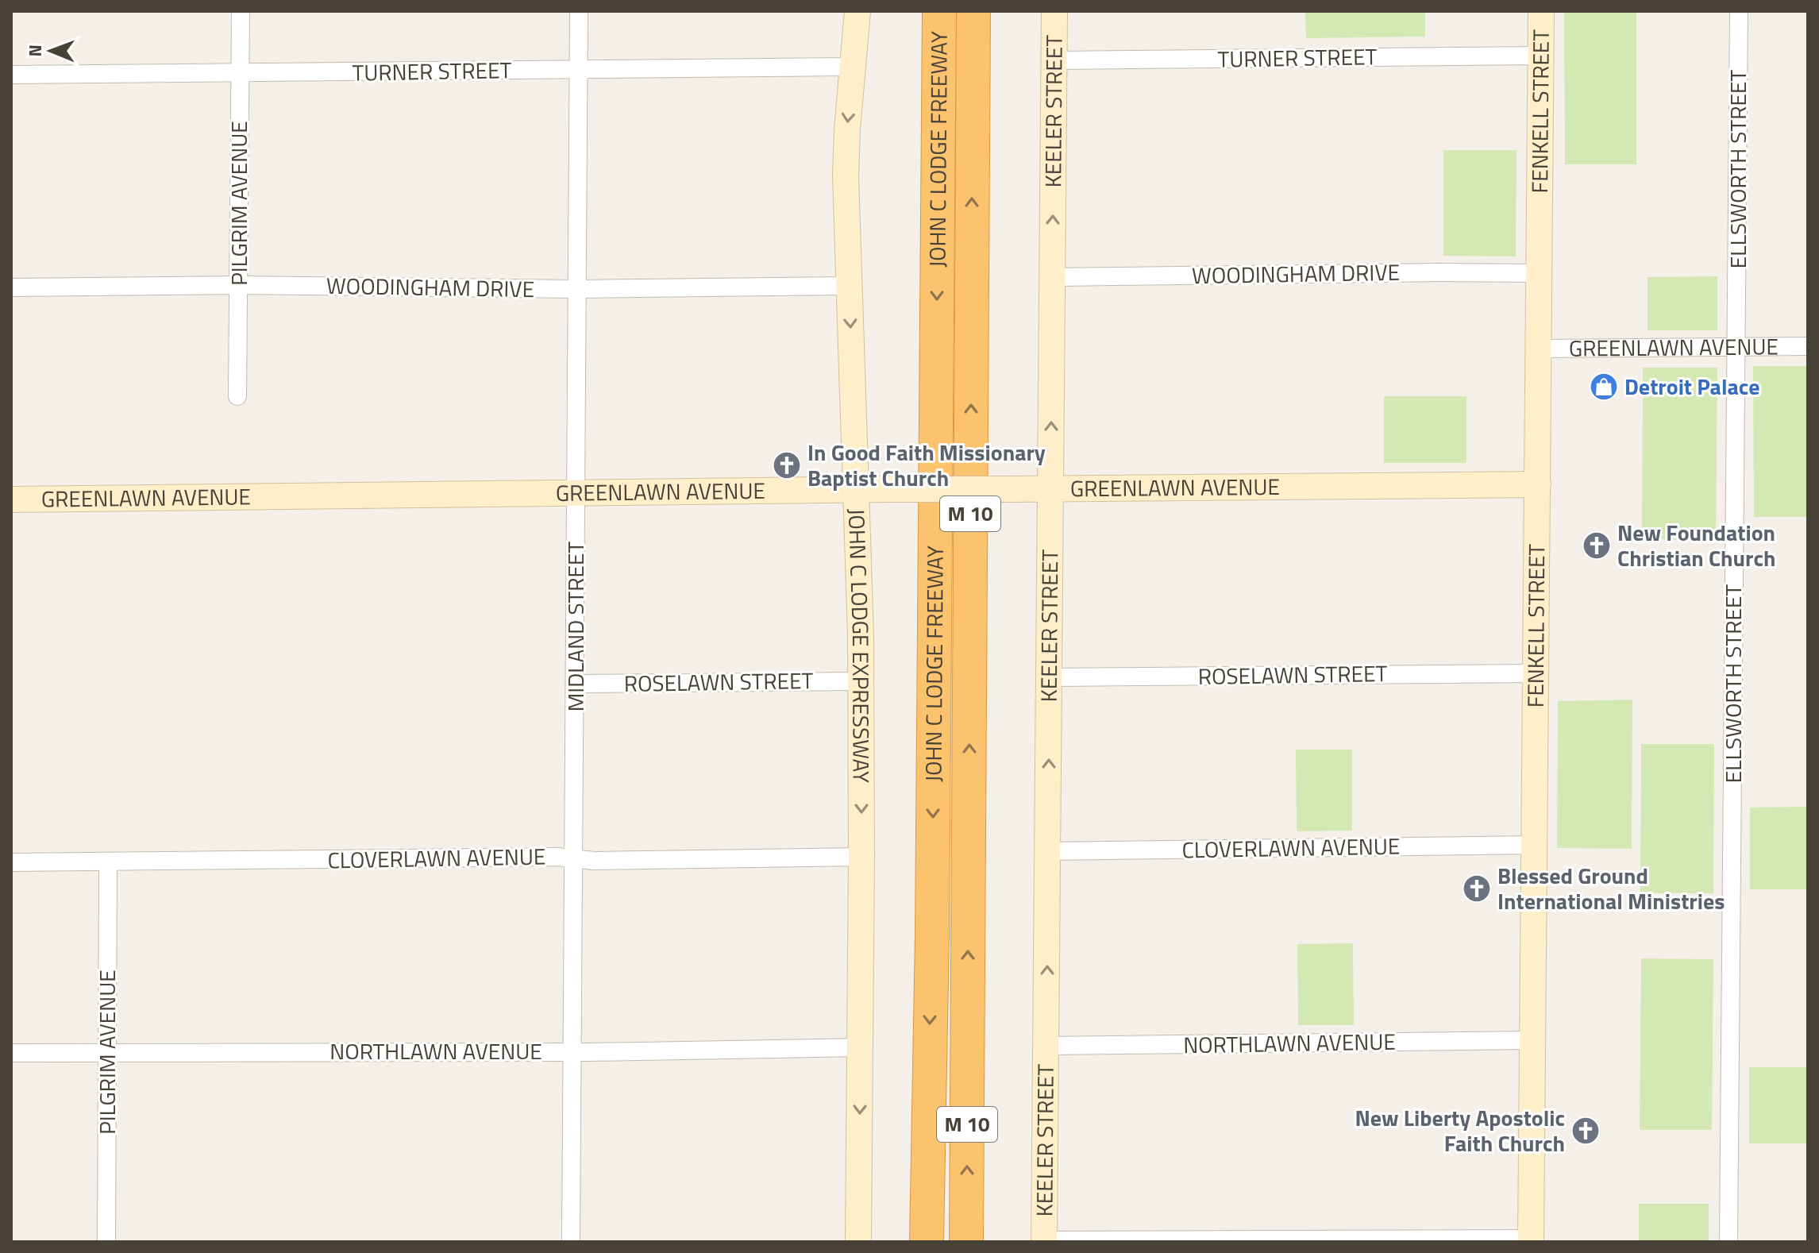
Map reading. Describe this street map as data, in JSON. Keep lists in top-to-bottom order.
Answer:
{
  "streets": {
    "highway": ["JOHN C LODGE FREEWAY", "M 10"],
    "street": [
      "TURNER STREET",
      "KEELER STREET",
      "FENKELL STREET",
      "ELLSWORTH STREET",
      "PILGRIM AVENUE",
      "WOODINGHAM DRIVE",
      "GREENLAWN AVENUE",
      "MIDLAND STREET",
      "JOHN C LODGE EXPRESSWAY",
      "ROSELAWN STREET",
      "CLOVERLAWN AVENUE",
      "NORTHLAWN AVENUE"
    ]
  },
  "crossings": [
    ["TURNER STREET", "KEELER STREET"],
    ["TURNER STREET", "FENKELL STREET"],
    ["TURNER STREET", "PILGRIM AVENUE"],
    ["TURNER STREET", "MIDLAND STREET"],
    ["TURNER STREET", "JOHN C LODGE EXPRESSWAY"],
    ["KEELER STREET", "WOODINGHAM DRIVE"],
    ["KEELER STREET", "GREENLAWN AVENUE"],
    ["KEELER STREET", "ROSELAWN STREET"],
    ["KEELER STREET", "CLOVERLAWN AVENUE"],
    ["KEELER STREET", "NORTHLAWN AVENUE"],
    ["FENKELL STREET", "WOODINGHAM DRIVE"],
    ["FENKELL STREET", "GREENLAWN AVENUE"],
    ["FENKELL STREET", "ROSELAWN STREET"],
    ["FENKELL STREET", "CLOVERLAWN AVENUE"],
    ["FENKELL STREET", "NORTHLAWN AVENUE"],
    ["ELLSWORTH STREET", "GREENLAWN AVENUE"],
    ["PILGRIM AVENUE", "WOODINGHAM DRIVE"],
    ["PILGRIM AVENUE", "CLOVERLAWN AVENUE"],
    ["PILGRIM AVENUE", "NORTHLAWN AVENUE"],
    ["WOODINGHAM DRIVE", "MIDLAND STREET"],
    ["WOODINGHAM DRIVE", "JOHN C LODGE EXPRESSWAY"],
    ["GREENLAWN AVENUE", "MIDLAND STREET"],
    ["GREENLAWN AVENUE", "JOHN C LODGE EXPRESSWAY"],
    ["MIDLAND STREET", "ROSELAWN STREET"],
    ["MIDLAND STREET", "CLOVERLAWN AVENUE"],
    ["MIDLAND STREET", "NORTHLAWN AVENUE"],
    ["JOHN C LODGE EXPRESSWAY", "ROSELAWN STREET"],
    ["JOHN C LODGE EXPRESSWAY", "CLOVERLAWN AVENUE"],
    ["JOHN C LODGE EXPRESSWAY", "NORTHLAWN AVENUE"]
  ],
  "one_way": ["KEELER STREET", "JOHN C LODGE EXPRESSWAY"],
  "places": {
    "shop": ["Detroit Palace"],
    "church": [
      "In Good Faith Missionary Baptist Church",
      "New Foundation Christian Church",
      "Blessed Ground International Ministries",
      "New Liberty Apostolic Faith Church"
    ]
  },
  "north": "left"
}
